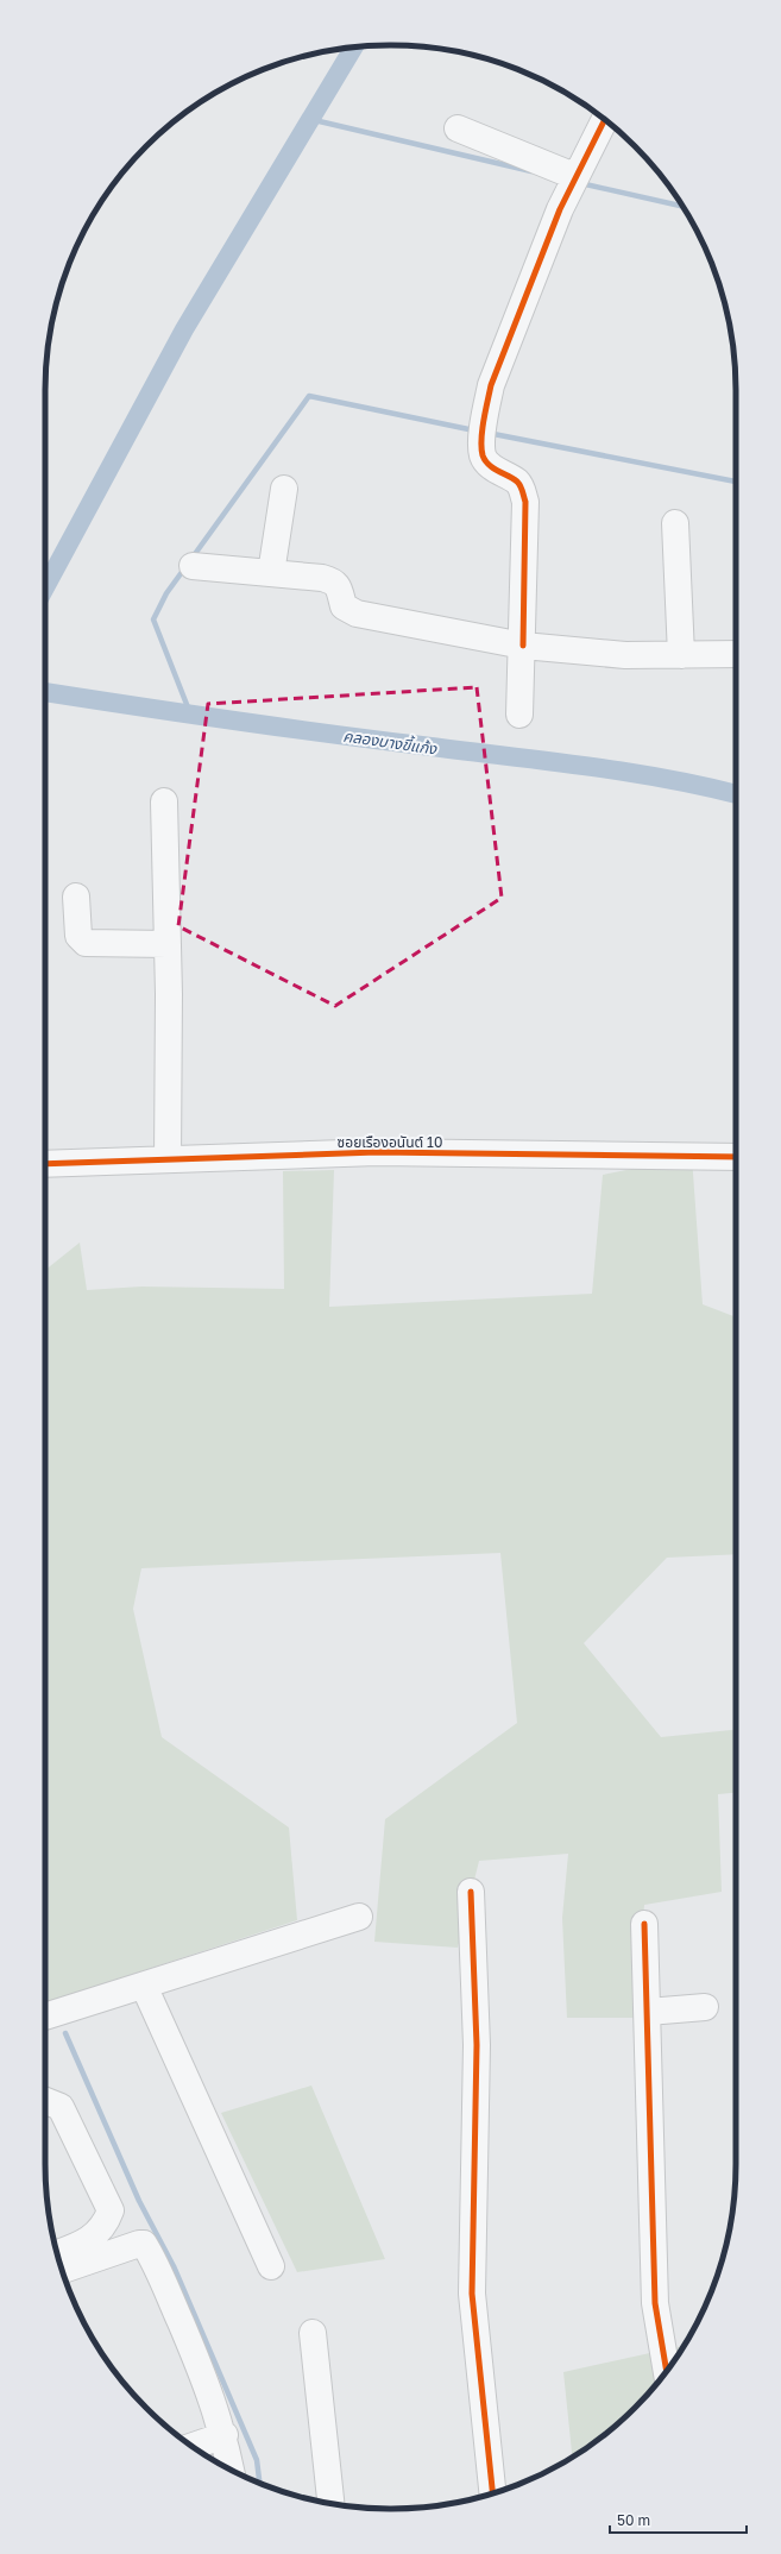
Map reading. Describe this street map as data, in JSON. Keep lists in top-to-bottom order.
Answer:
{
  "streets": {
    "street": ["ซอยเรืองอนันต์ 10"]
  },
  "water": ["คลองบางขี้แก้ง"],
  "scale_bar": "50 m"
}
